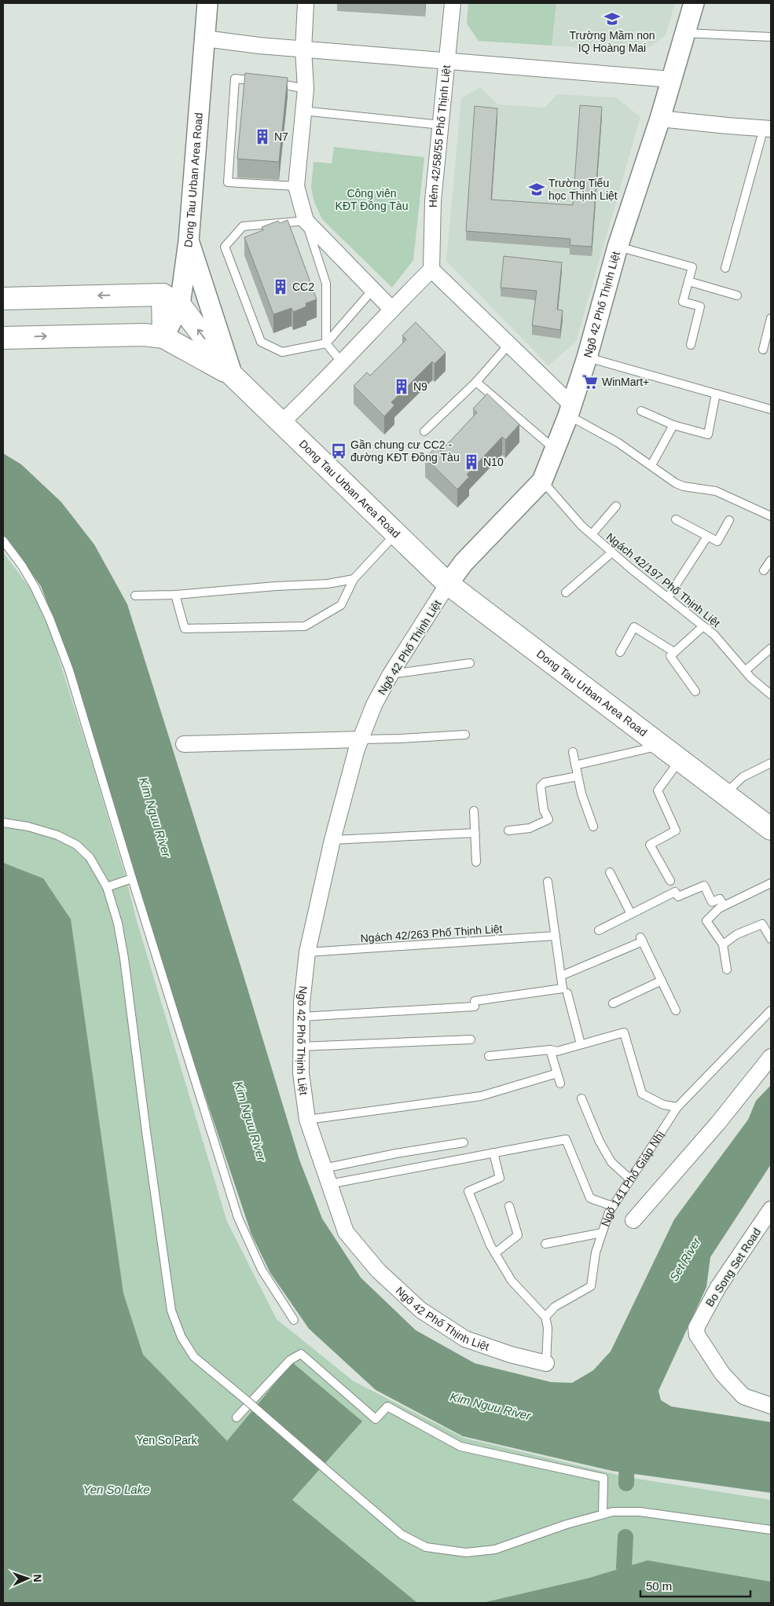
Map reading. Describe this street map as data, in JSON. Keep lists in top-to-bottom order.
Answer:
{
  "streets": {
    "main road": ["Dong Tau Urban Area Road"],
    "street": [
      "Hẻm 42/58/55 Phố Thịnh Liệt",
      "Ngõ 42 Phố Thịnh Liệt",
      "Ngõ 141 Phố Giáp Nhị",
      "Bo Song Set Road"
    ],
    "lane": ["Ngách 42/197 Phố Thịnh Liệt", "Ngách 42/263 Phố Thịnh Liệt"]
  },
  "crossings": [
    ["Dong Tau Urban Area Road", "Ngõ 42 Phố Thịnh Liệt"],
    ["Ngõ 42 Phố Thịnh Liệt", "Ngách 42/197 Phố Thịnh Liệt"],
    ["Ngõ 42 Phố Thịnh Liệt", "Ngách 42/263 Phố Thịnh Liệt"]
  ],
  "water": ["Kim Nguu River", "Set River", "Yen So Lake"],
  "parks": ["Công viên KĐT Đồng Tàu", "Yen So Park"],
  "places": {
    "school or university": ["Trường Mầm non IQ Hoàng Mai", "Trường Tiểu học Thịnh Liệt"],
    "building": [
      "N7",
      "CC2",
      "N9",
      "N10"
    ],
    "supermarket": ["WinMart+"],
    "bus stop": ["Gần chung cư CC2 - đường KĐT Đồng Tàu"]
  },
  "scale_bar": "50 m",
  "north": "right"
}
